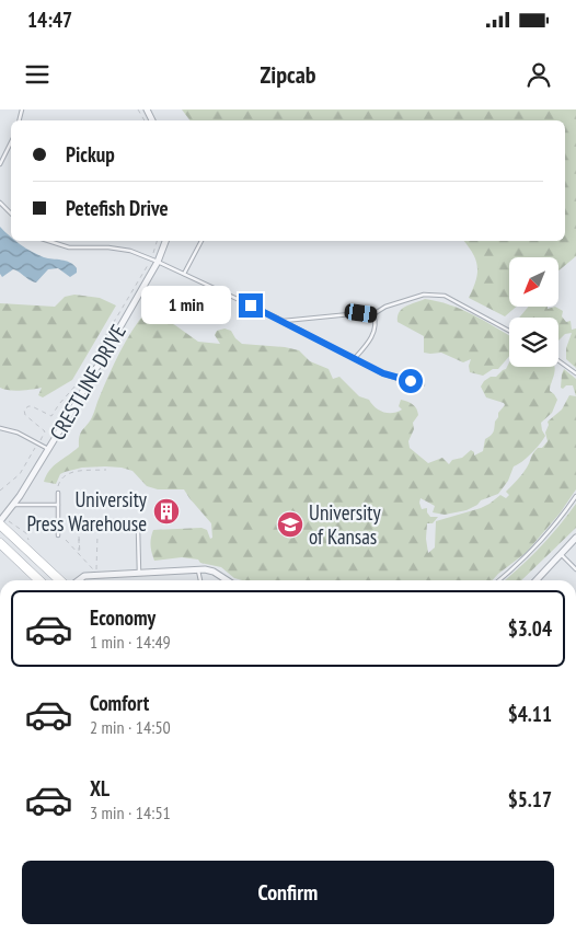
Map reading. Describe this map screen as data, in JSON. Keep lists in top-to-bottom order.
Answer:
{
  "streets": {
    "street": ["CRESTLINE DRIVE"]
  },
  "places": {
    "building": ["University Press Warehouse"],
    "school or university": ["University of Kansas"]
  },
  "north": "bottom left",
  "page": {
    "status": "14:47",
    "header": "Zipcab",
    "banner": ["Pickup", "Petefish Drive"],
    "bubble": "1 min",
    "list": [
      {
        "name": "Economy",
        "note": "1 min · 14:49",
        "value": "$3.04"
      },
      {
        "name": "Comfort",
        "note": "2 min · 14:50",
        "value": "$4.11"
      },
      {
        "name": "XL",
        "note": "3 min · 14:51",
        "value": "$5.17"
      }
    ],
    "buttons": "Confirm"
  }
}
